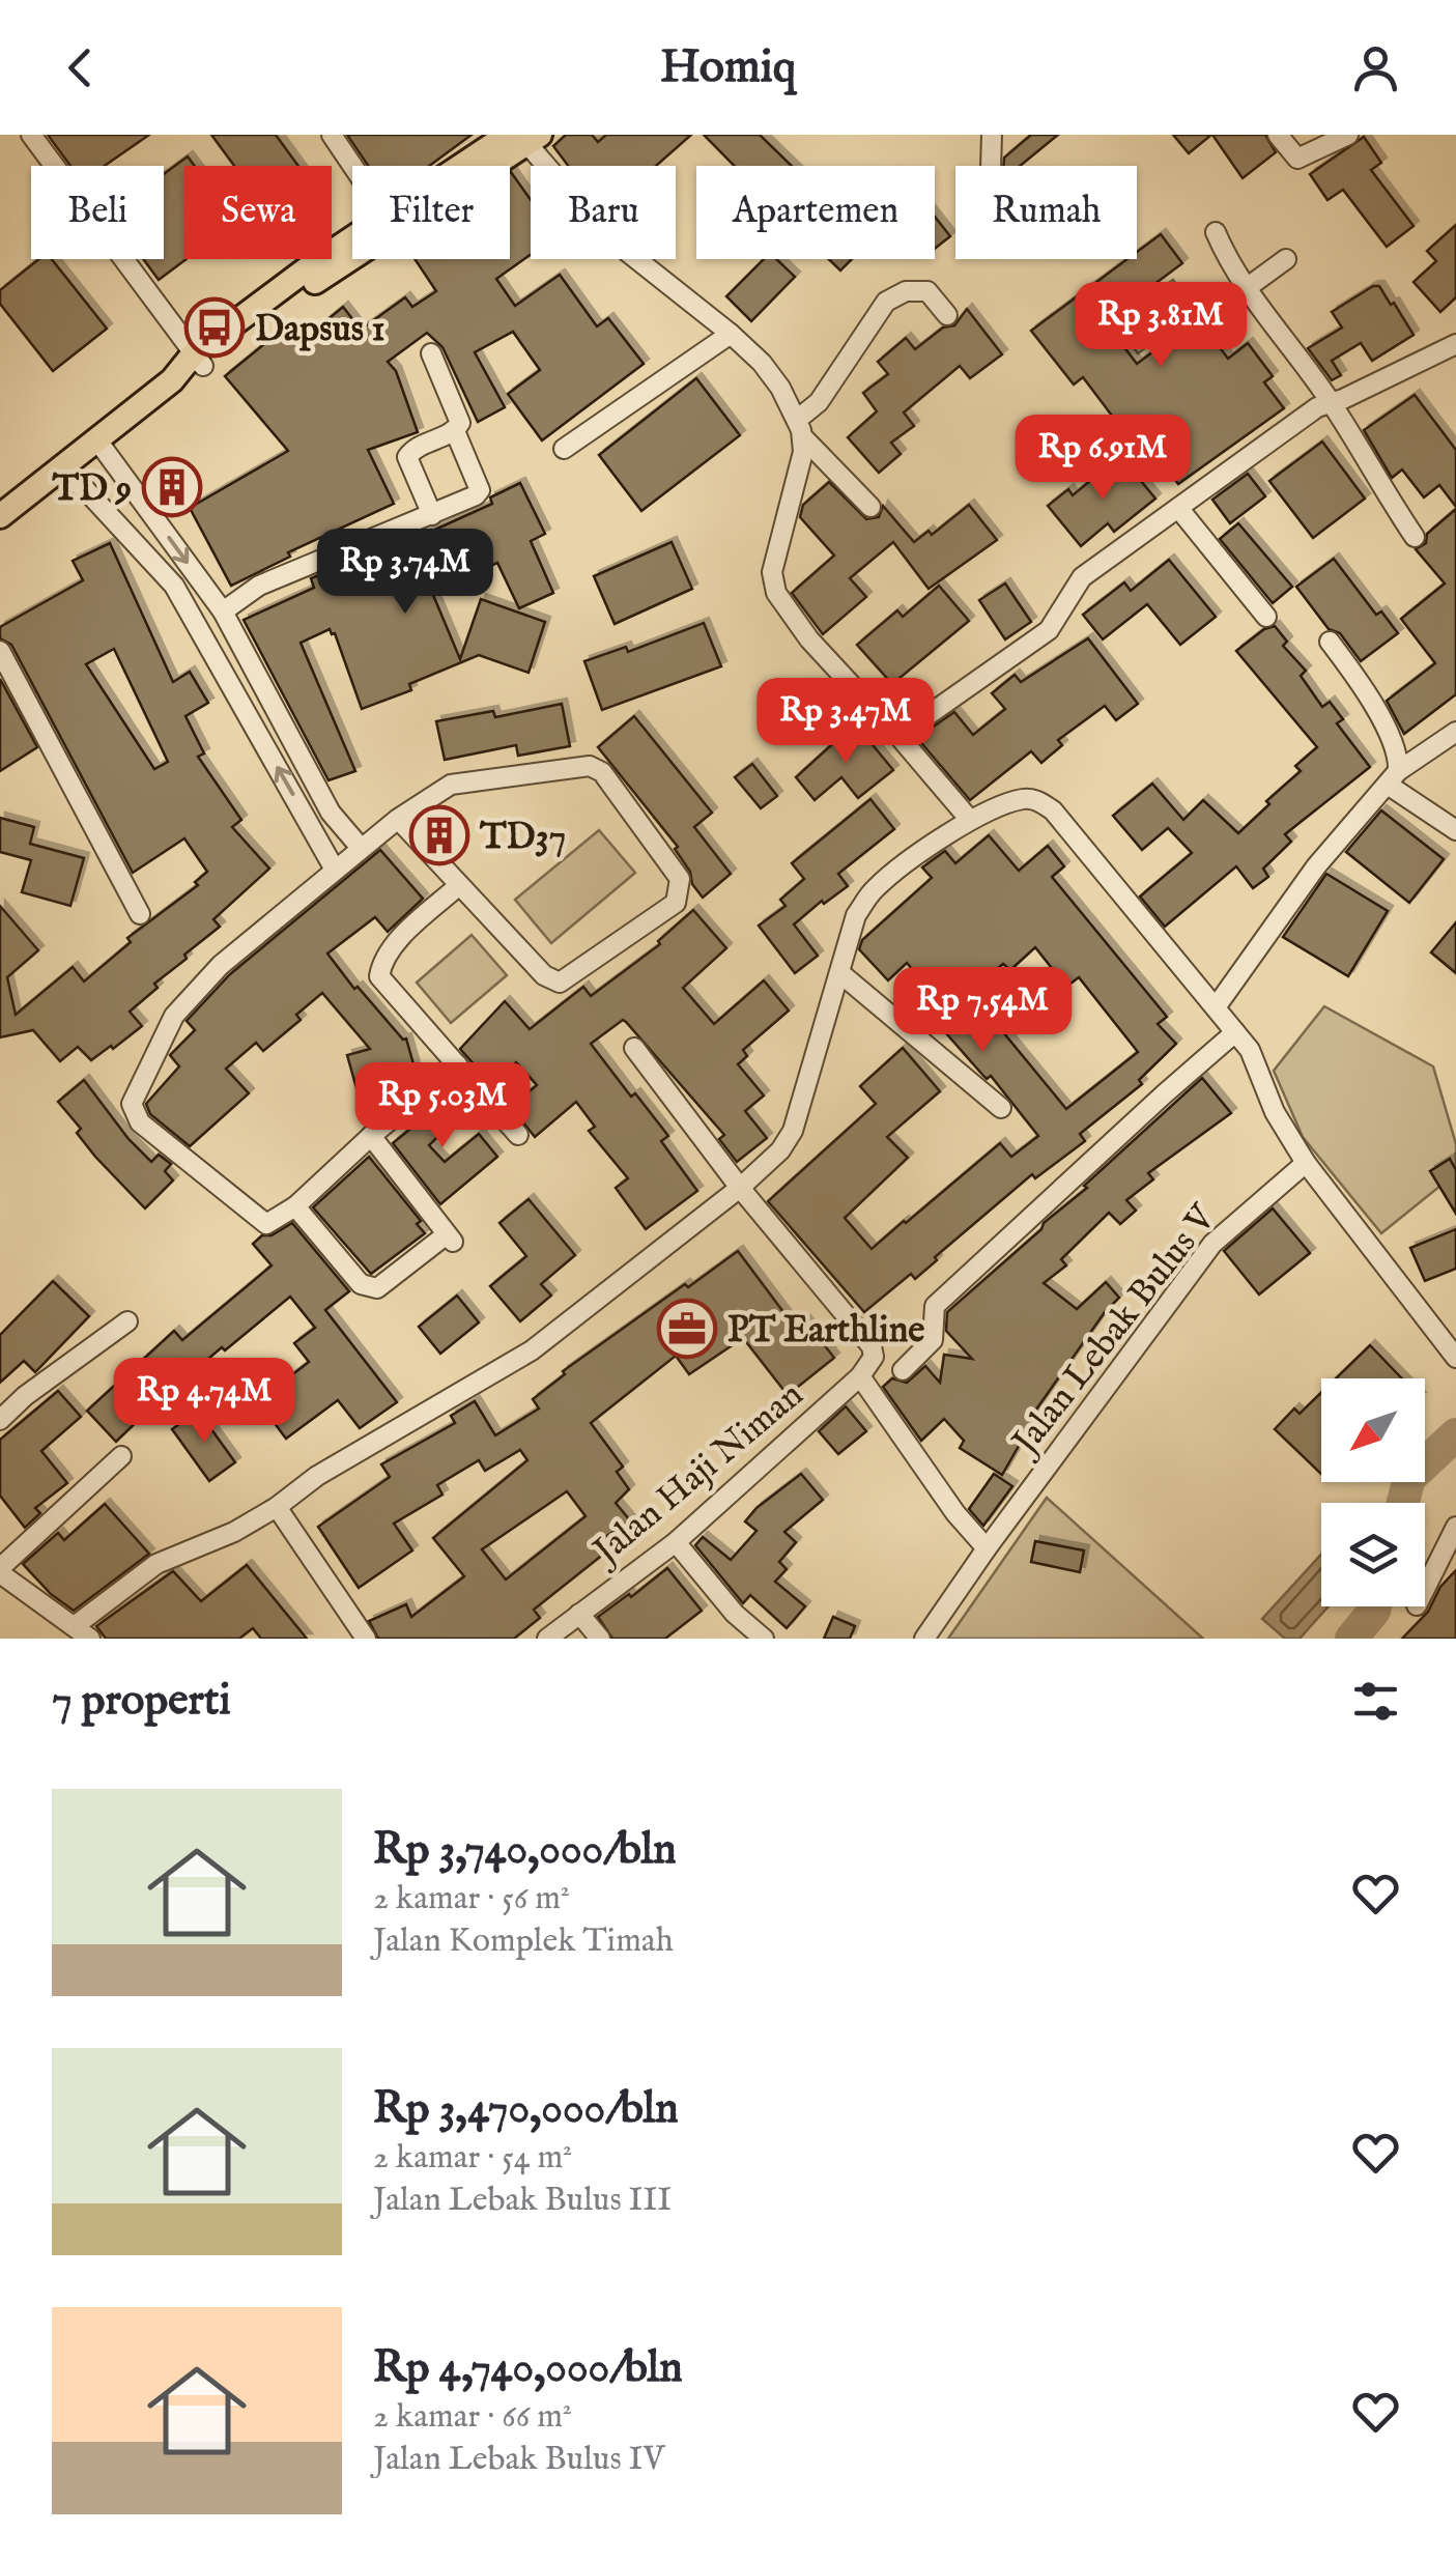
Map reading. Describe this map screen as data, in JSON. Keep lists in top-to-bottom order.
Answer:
{
  "streets": {
    "street": ["Jalan Lebak Bulus V", "Jalan Haji Niman"]
  },
  "places": {
    "bus stop": ["Dapsus 1"],
    "building": ["TD 9", "TD37"],
    "office": ["PT Earthline"]
  },
  "north": "bottom left",
  "page": {
    "header": "Homiq",
    "chip": [
      "Beli",
      "Sewa",
      "Filter",
      "Baru",
      "Apartemen",
      "Rumah"
    ],
    "price": [
      "Rp 3.81M",
      "Rp 6.91M",
      "Rp 3.74M",
      "Rp 3.47M",
      "Rp 7.54M",
      "Rp 5.03M",
      "Rp 4.74M"
    ],
    "heading": "7 properti",
    "list": [
      {
        "name": "Rp 3,740,000/bln",
        "note": "2 kamar · 56 m² · Jalan Komplek Timah"
      },
      {
        "name": "Rp 3,470,000/bln",
        "note": "2 kamar · 54 m² · Jalan Lebak Bulus III"
      },
      {
        "name": "Rp 4,740,000/bln",
        "note": "2 kamar · 66 m² · Jalan Lebak Bulus IV"
      }
    ]
  }
}
